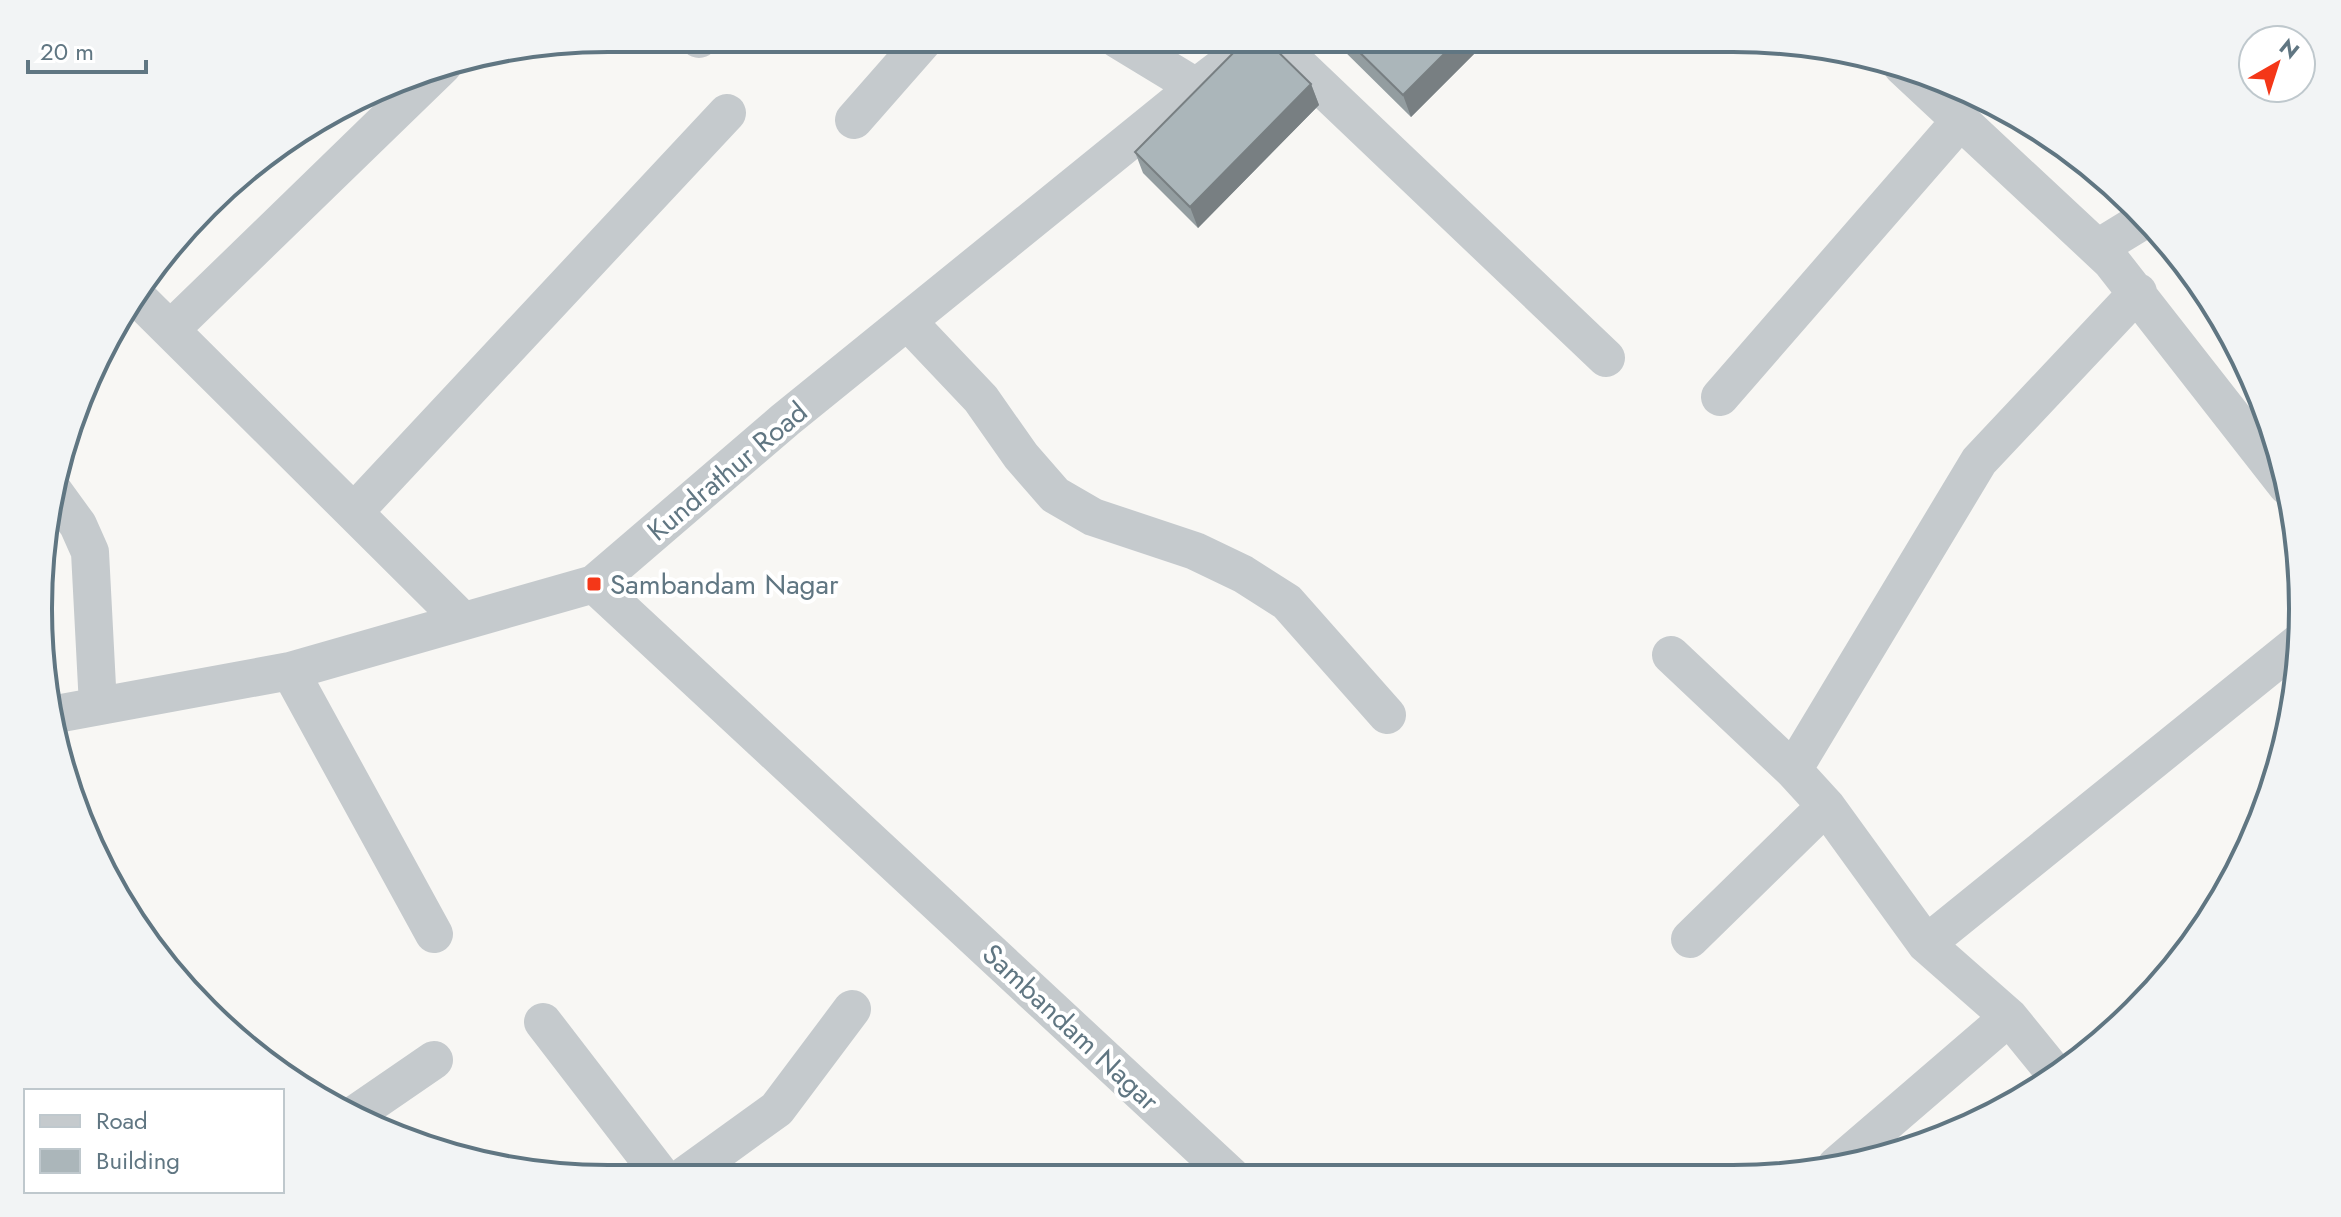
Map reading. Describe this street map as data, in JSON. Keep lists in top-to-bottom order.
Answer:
{
  "streets": {
    "street": ["Kundrathur Road", "Sambandam Nagar"]
  },
  "crossings": [
    ["Kundrathur Road", "Sambandam Nagar"]
  ],
  "places": {
    "transit": ["Sambandam Nagar"]
  },
  "legend": ["Road", "Building"],
  "scale_bar": "20 m",
  "north": "top right"
}
